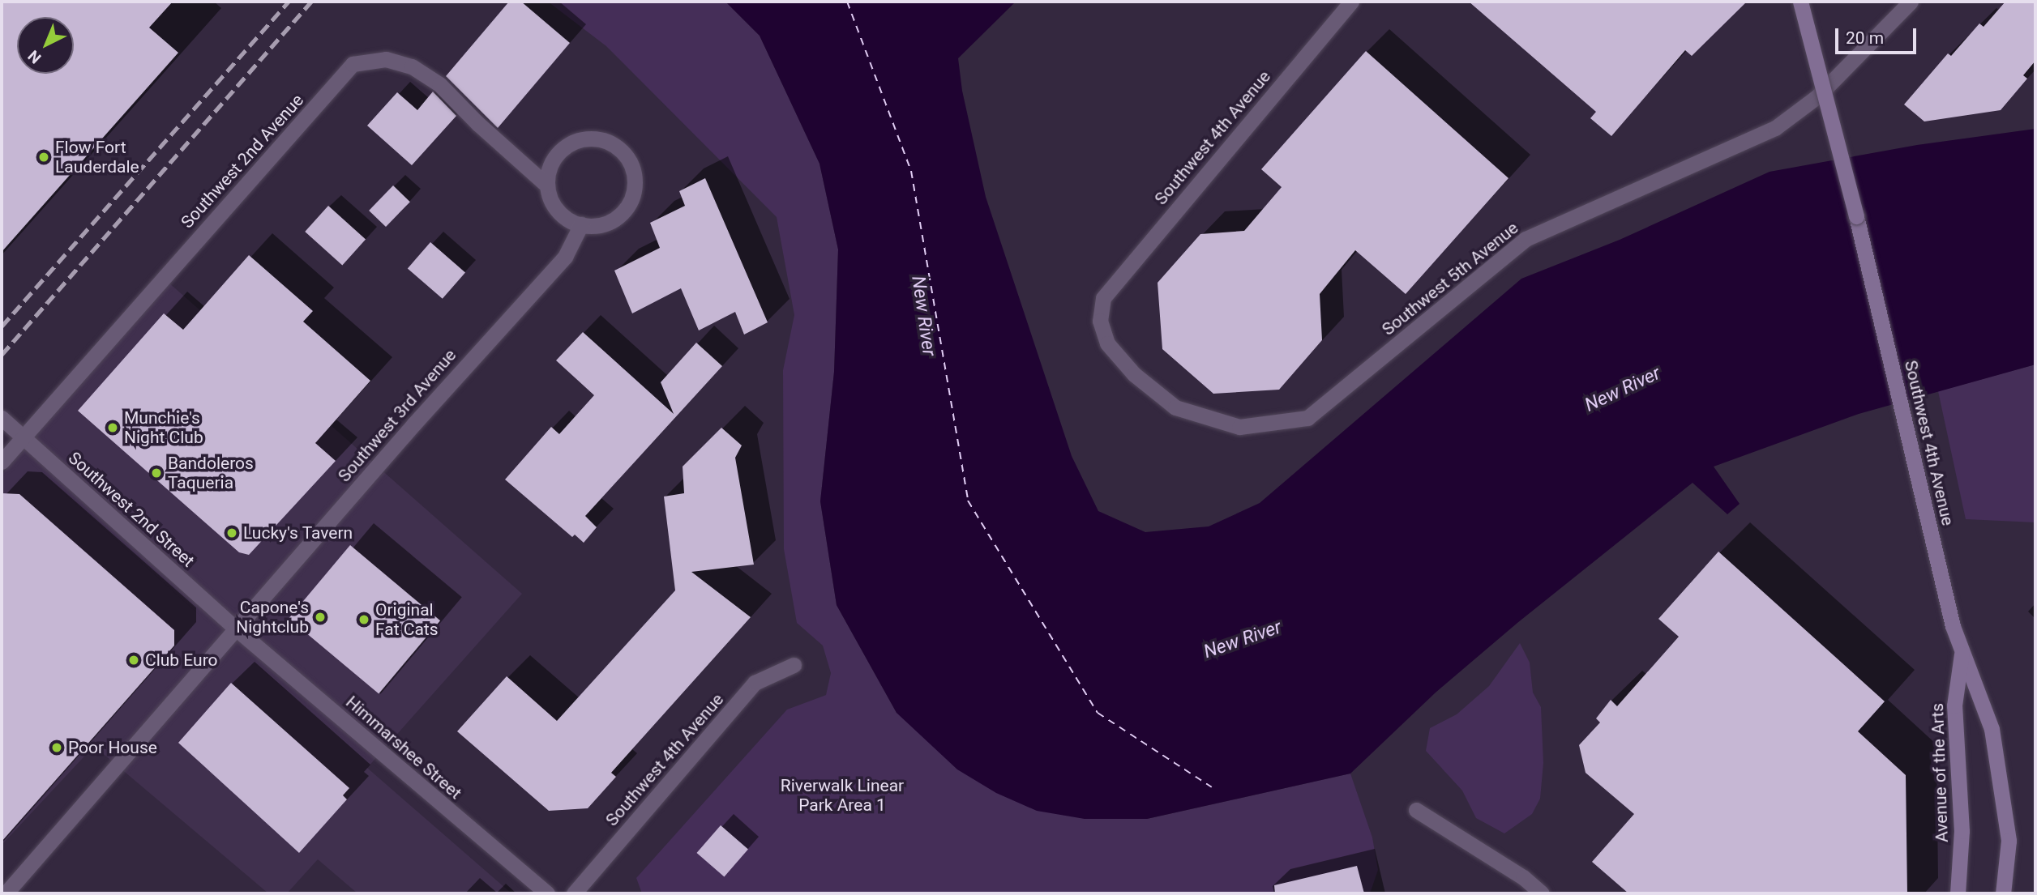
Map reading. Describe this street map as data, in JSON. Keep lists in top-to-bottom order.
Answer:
{
  "streets": {
    "main road": ["Southwest 4th Avenue", "Avenue of the Arts"],
    "street": [
      "Southwest 2nd Avenue",
      "Southwest 5th Avenue",
      "Southwest 3rd Avenue",
      "Southwest 2nd Street",
      "Himmarshee Street"
    ]
  },
  "crossings": [
    ["Southwest 4th Avenue", "Southwest 5th Avenue"],
    ["Southwest 4th Avenue", "Avenue of the Arts"],
    ["Southwest 2nd Avenue", "Southwest 3rd Avenue"],
    ["Southwest 2nd Avenue", "Southwest 2nd Street"],
    ["Southwest 3rd Avenue", "Southwest 2nd Street"],
    ["Southwest 3rd Avenue", "Himmarshee Street"],
    ["Southwest 2nd Street", "Himmarshee Street"]
  ],
  "water": ["New River"],
  "parks": ["Riverwalk Linear Park Area 1"],
  "places": [
    "Flow Fort Lauderdale",
    "Munchie's Night Club",
    "Bandoleros Taqueria",
    "Lucky's Tavern",
    "Capone's Nightclub",
    "Original Fat Cats",
    "Club Euro",
    "Poor House"
  ],
  "scale_bar": "20 m",
  "north": "bottom left"
}
